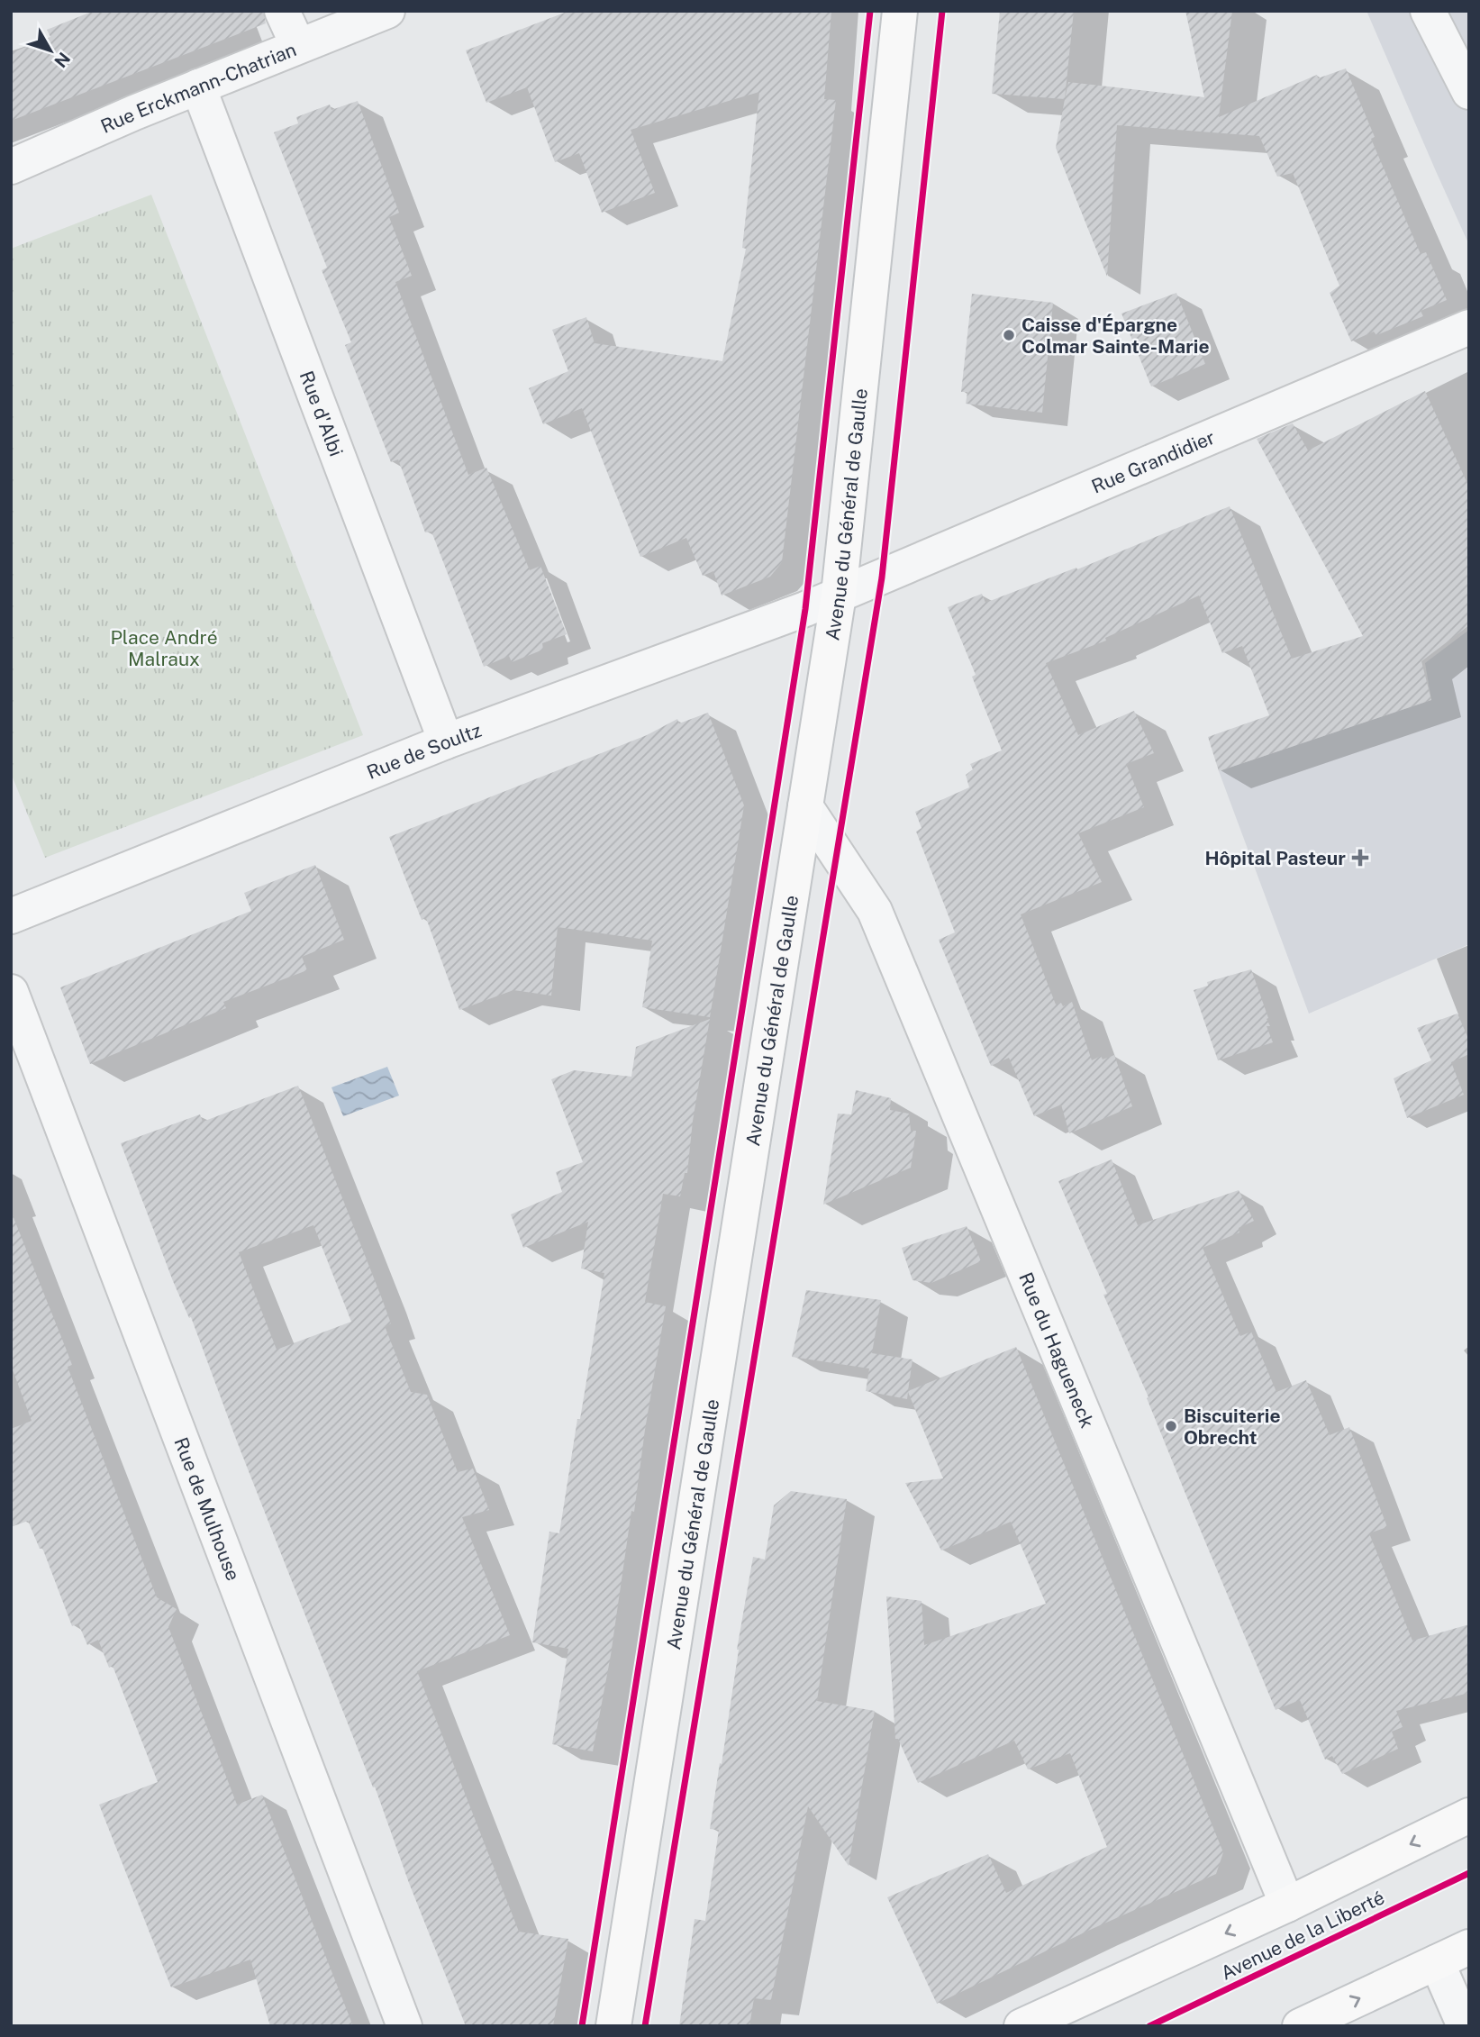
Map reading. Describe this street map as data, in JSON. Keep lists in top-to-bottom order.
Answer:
{
  "streets": {
    "main road": ["Avenue du Général de Gaulle", "Avenue de la Liberté"],
    "street": [
      "Rue Erckmann-Chatrian",
      "Rue d'Albi",
      "Rue Grandidier",
      "Rue de Soultz",
      "Rue du Hagueneck",
      "Rue de Mulhouse"
    ]
  },
  "crossings": [
    ["Rue Erckmann-Chatrian", "Rue d'Albi"],
    ["Rue d'Albi", "Rue de Soultz"],
    ["Rue Grandidier", "Avenue du Général de Gaulle"],
    ["Rue Grandidier", "Rue de Soultz"],
    ["Avenue du Général de Gaulle", "Rue de Soultz"],
    ["Avenue du Général de Gaulle", "Rue du Hagueneck"],
    ["Rue du Hagueneck", "Avenue de la Liberté"]
  ],
  "parks": ["Place André Malraux"],
  "places": {
    "other": ["Caisse d'Épargne Colmar Sainte-Marie", "Biscuiterie Obrecht"],
    "health": ["Hôpital Pasteur"]
  },
  "north": "bottom right"
}
